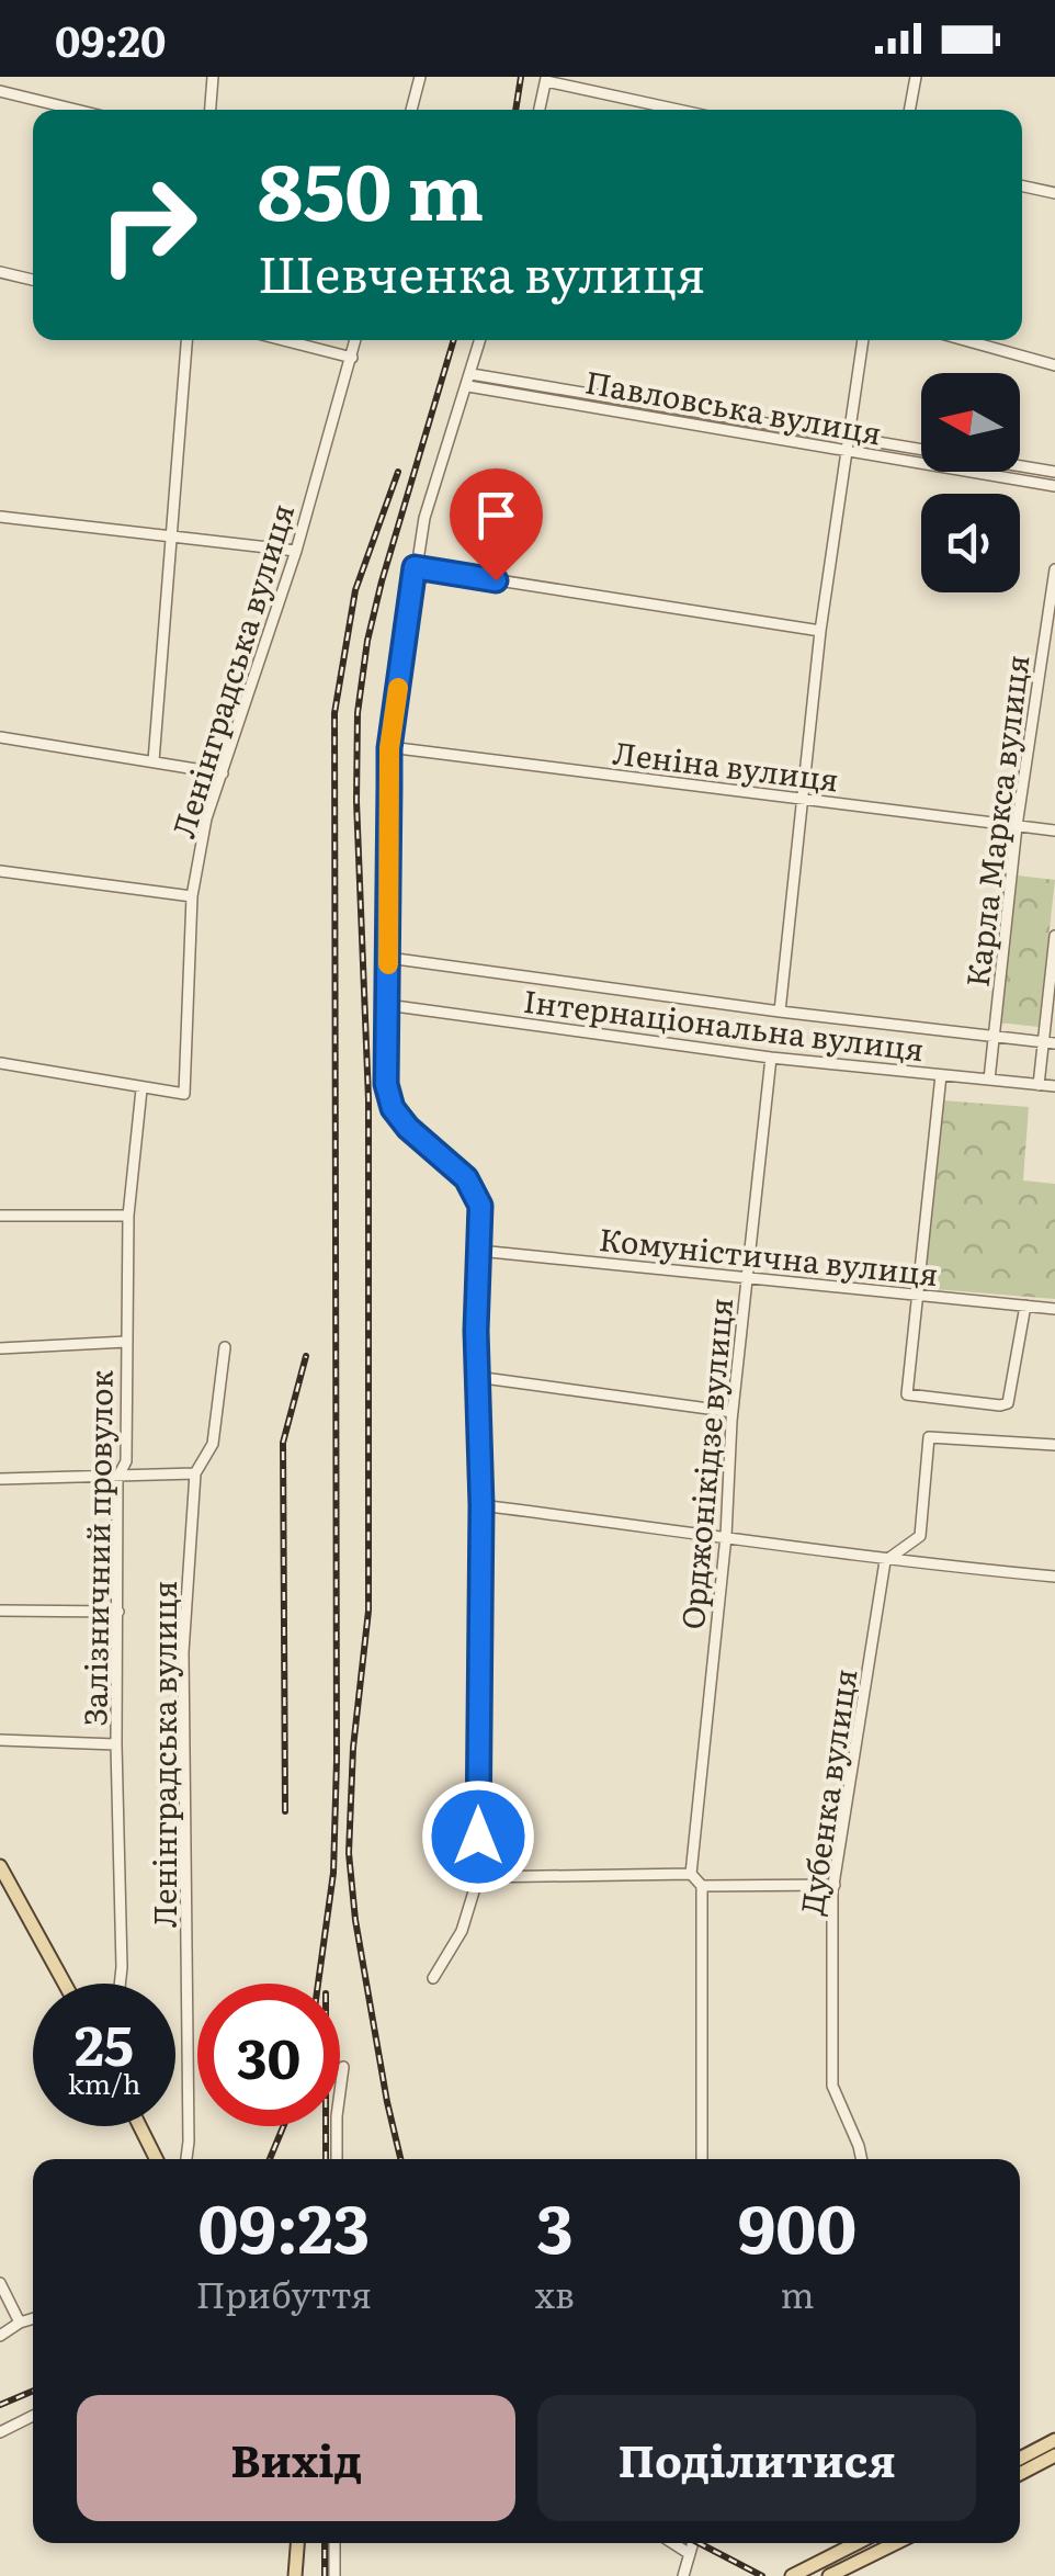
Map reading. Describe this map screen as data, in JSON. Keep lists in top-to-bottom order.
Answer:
{
  "streets": {
    "street": [
      "Павловська вулиця",
      "Ленінградська вулиця",
      "Леніна вулиця",
      "Карла Маркса вулиця",
      "Інтернаціональна вулиця",
      "Комуністична вулиця",
      "Орджонікідзе вулиця",
      "Залізничний провулок",
      "Дубенка вулиця"
    ]
  },
  "crossings": [
    ["Ленінградська вулиця", "Залізничний провулок"],
    ["Леніна вулиця", "Карла Маркса вулиця"],
    ["Карла Маркса вулиця", "Інтернаціональна вулиця"],
    ["Інтернаціональна вулиця", "Орджонікідзе вулиця"],
    ["Комуністична вулиця", "Орджонікідзе вулиця"]
  ],
  "north": "left",
  "page": {
    "status": "09:20",
    "turn": ["850 m", "Шевченка вулиця"],
    "speed": "25 km/h",
    "limit": "30",
    "eta": [
      "09:23",
      "Прибуття",
      "3",
      "хв",
      "900",
      "m"
    ],
    "buttons": ["Вихід", "Поділитися"]
  }
}
